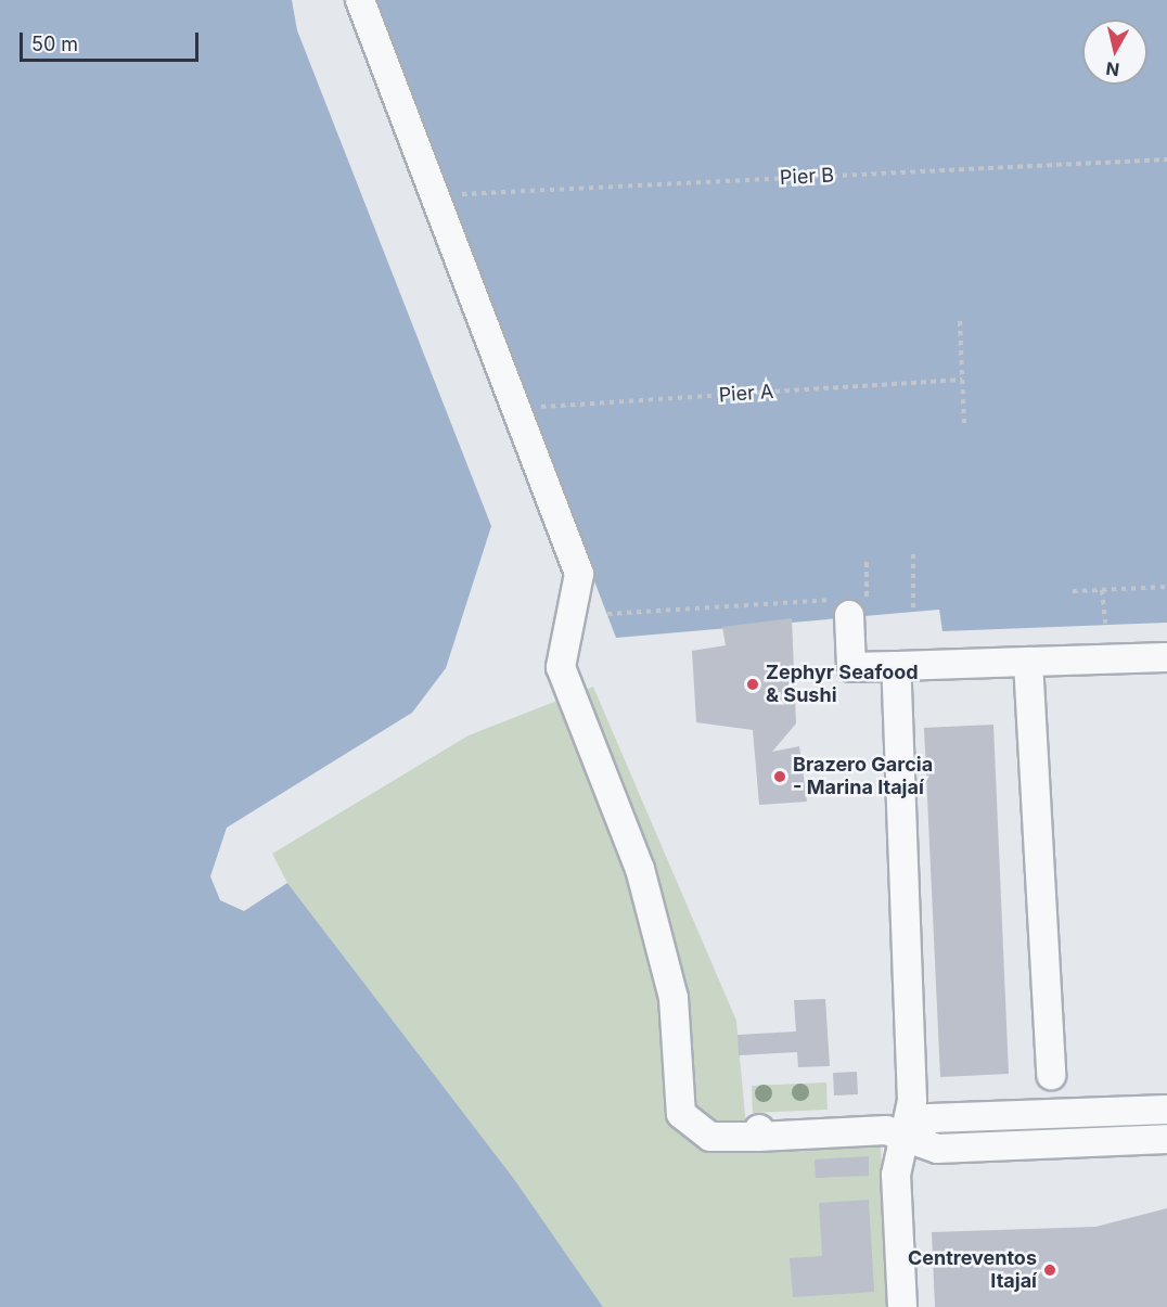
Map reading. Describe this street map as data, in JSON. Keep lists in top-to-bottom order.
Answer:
{
  "streets": {
    "path": ["Pier B", "Pier A"]
  },
  "places": ["Zephyr Seafood & Sushi", "Brazero Garcia - Marina Itajaí", "Centreventos Itajaí"],
  "scale_bar": "50 m",
  "north": "bottom"
}
